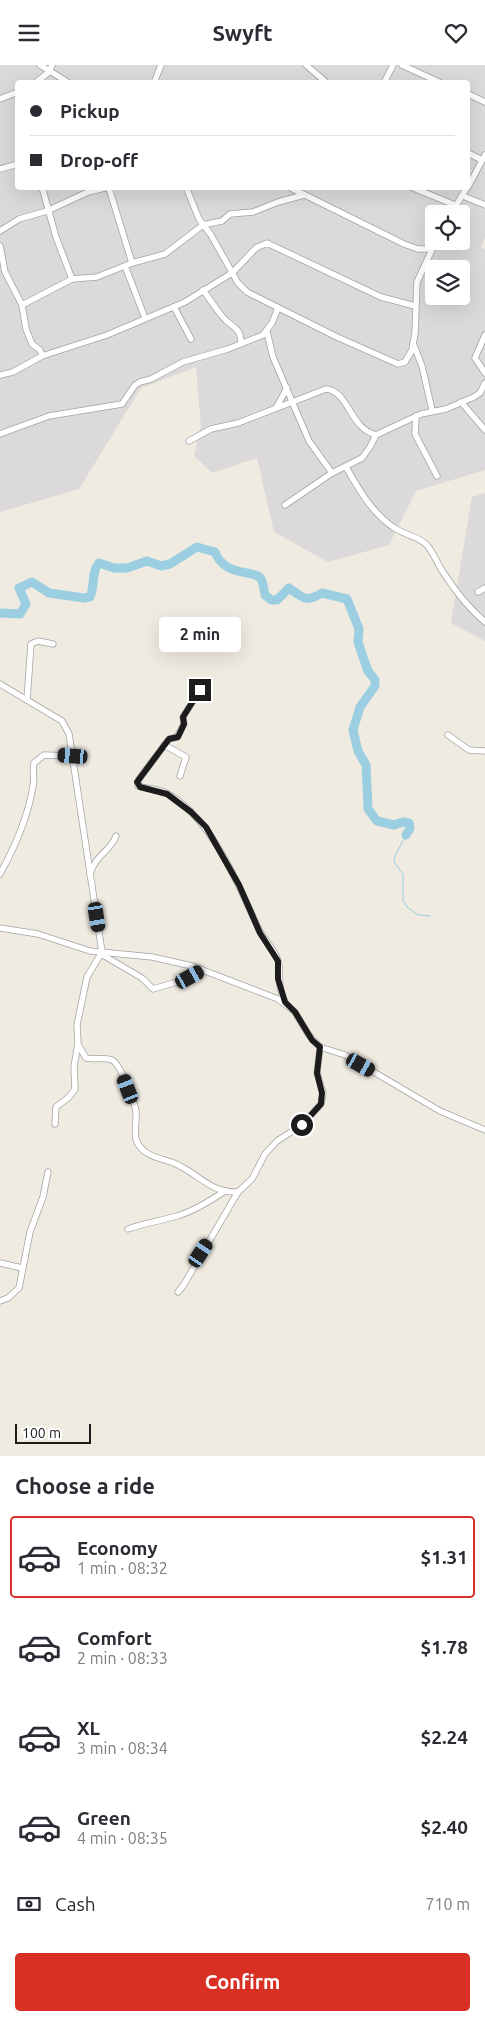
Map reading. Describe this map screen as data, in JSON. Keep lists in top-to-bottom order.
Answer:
{
  "scale_bar": "100 m",
  "page": {
    "header": "Swyft",
    "banner": ["Pickup", "Drop-off"],
    "bubble": "2 min",
    "scale": "100 m",
    "heading": "Choose a ride",
    "list": [
      {
        "name": "Economy",
        "note": "1 min · 08:32",
        "value": "$1.31"
      },
      {
        "name": "Comfort",
        "note": "2 min · 08:33",
        "value": "$1.78"
      },
      {
        "name": "XL",
        "note": "3 min · 08:34",
        "value": "$2.24"
      },
      {
        "name": "Green",
        "note": "4 min · 08:35",
        "value": "$2.40"
      }
    ],
    "pay": ["Cash", "710 m"],
    "buttons": "Confirm"
  }
}
